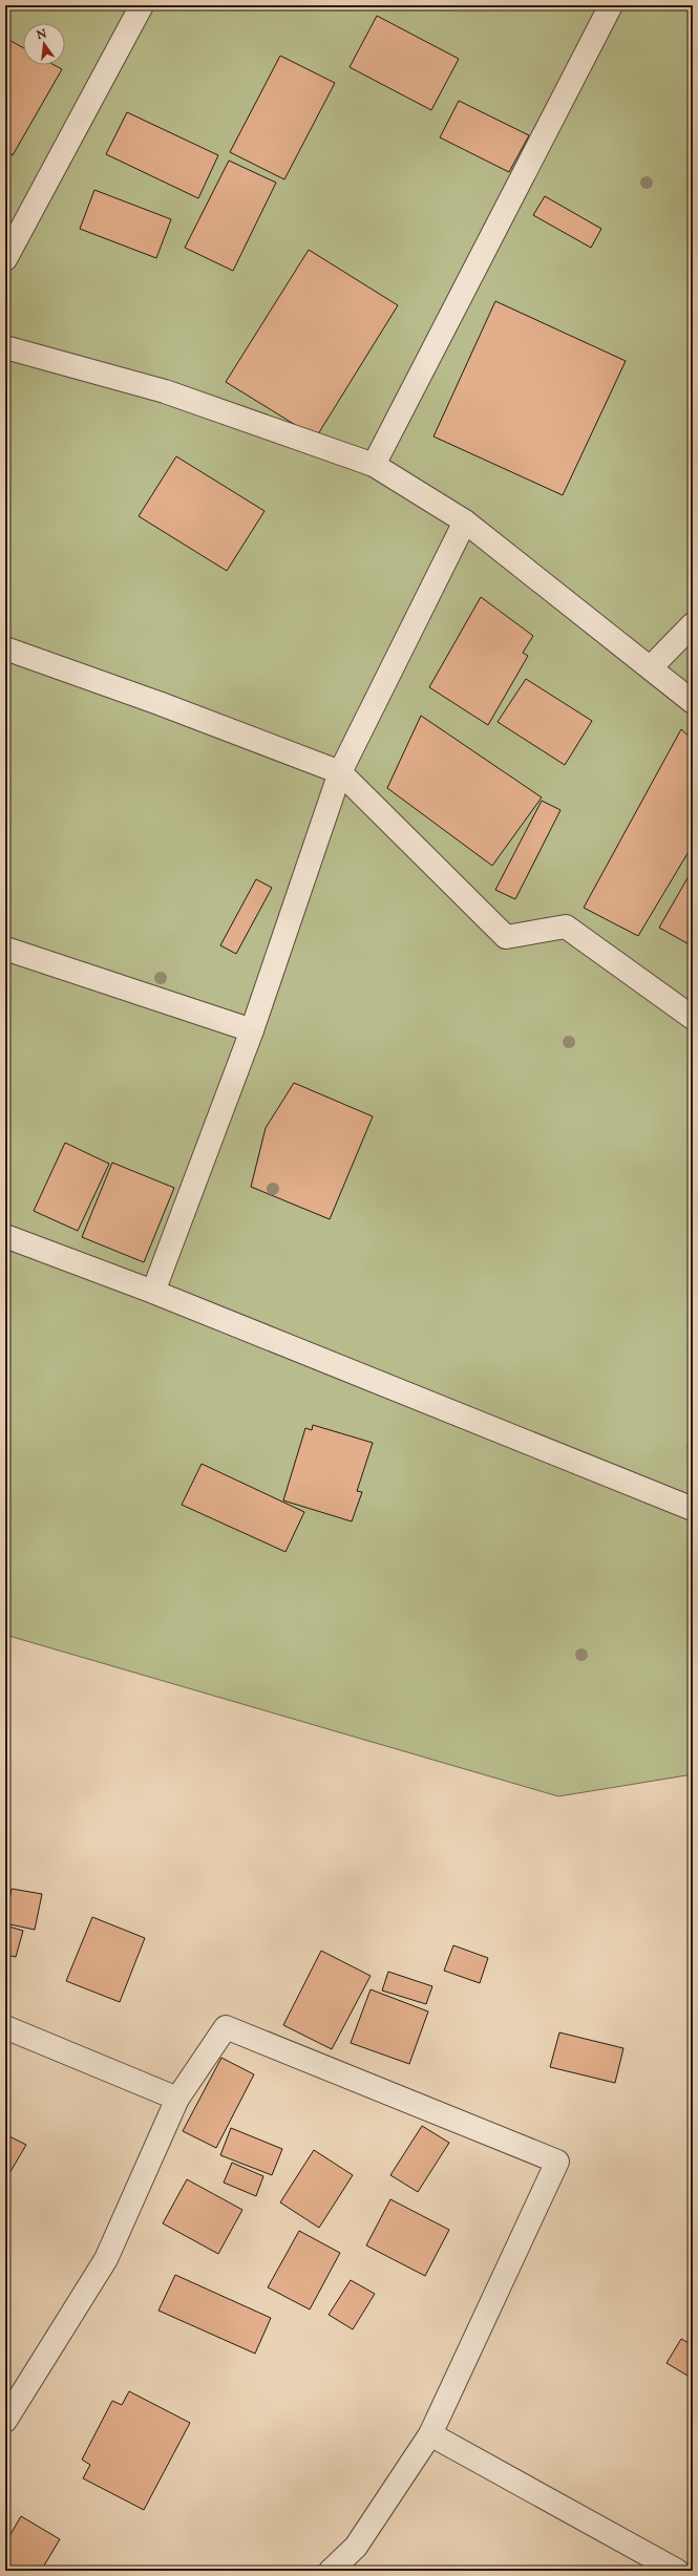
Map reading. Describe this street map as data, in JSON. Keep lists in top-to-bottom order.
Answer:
{
  "north": "top"
}
